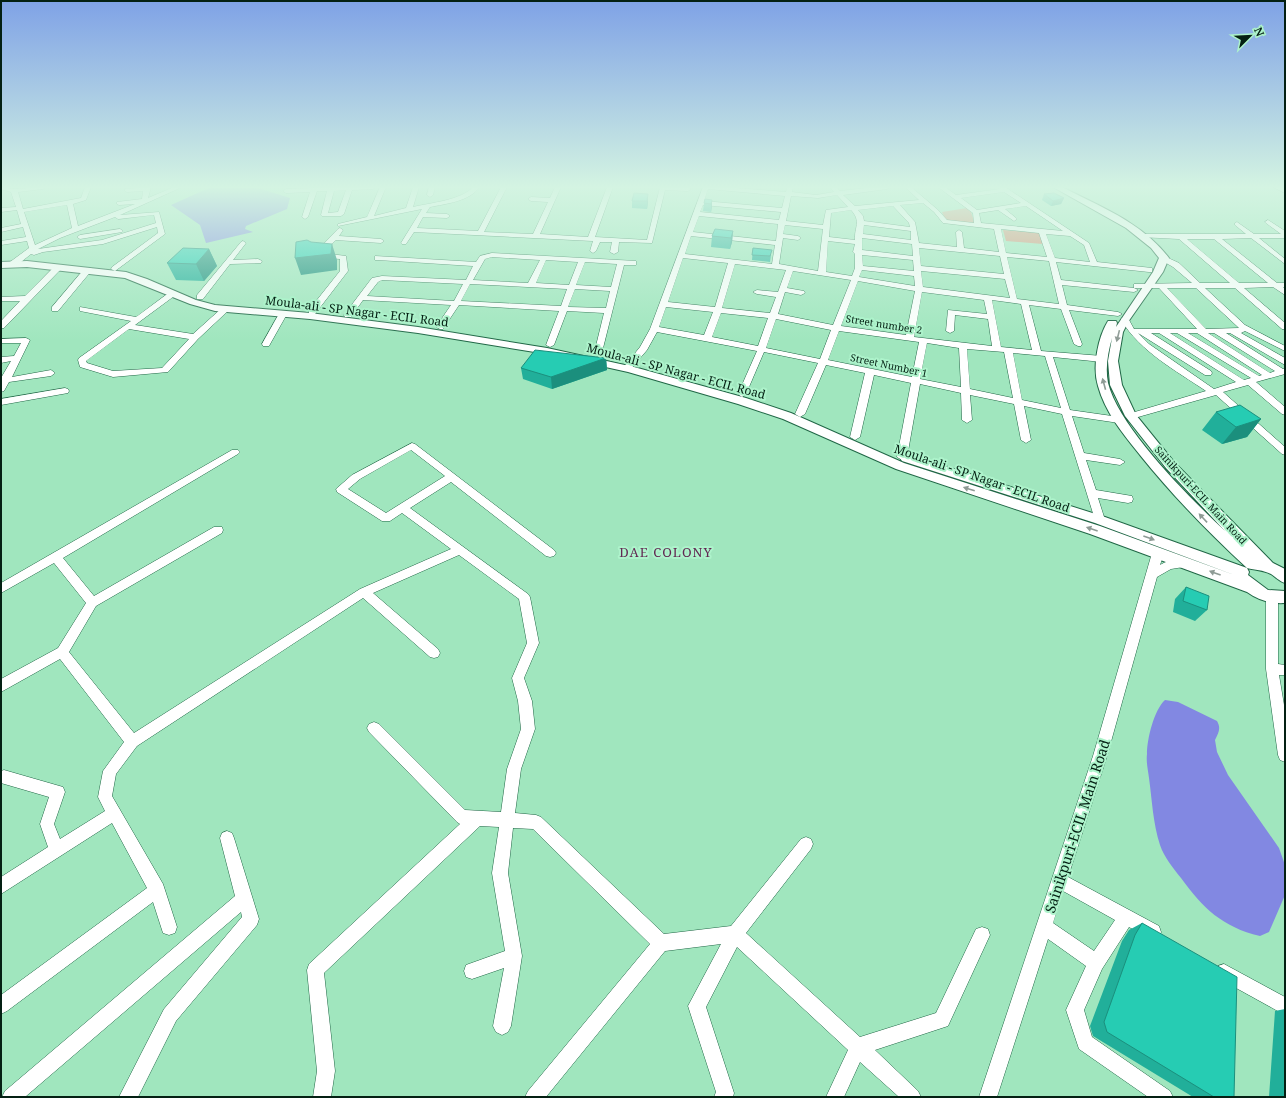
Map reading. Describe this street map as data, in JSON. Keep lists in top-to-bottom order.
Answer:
{
  "streets": {
    "main road": ["Moula-ali - SP Nagar - ECIL Road", "Sainikpuri-ECIL Main Road"],
    "street": ["Street number 2", "Street Number 1"]
  },
  "crossings": [
    ["Moula-ali - SP Nagar - ECIL Road", "Sainikpuri-ECIL Main Road"],
    ["Street number 2", "Sainikpuri-ECIL Main Road"],
    ["Street Number 1", "Sainikpuri-ECIL Main Road"]
  ],
  "districts": ["DAE COLONY"],
  "north": "top right"
}
